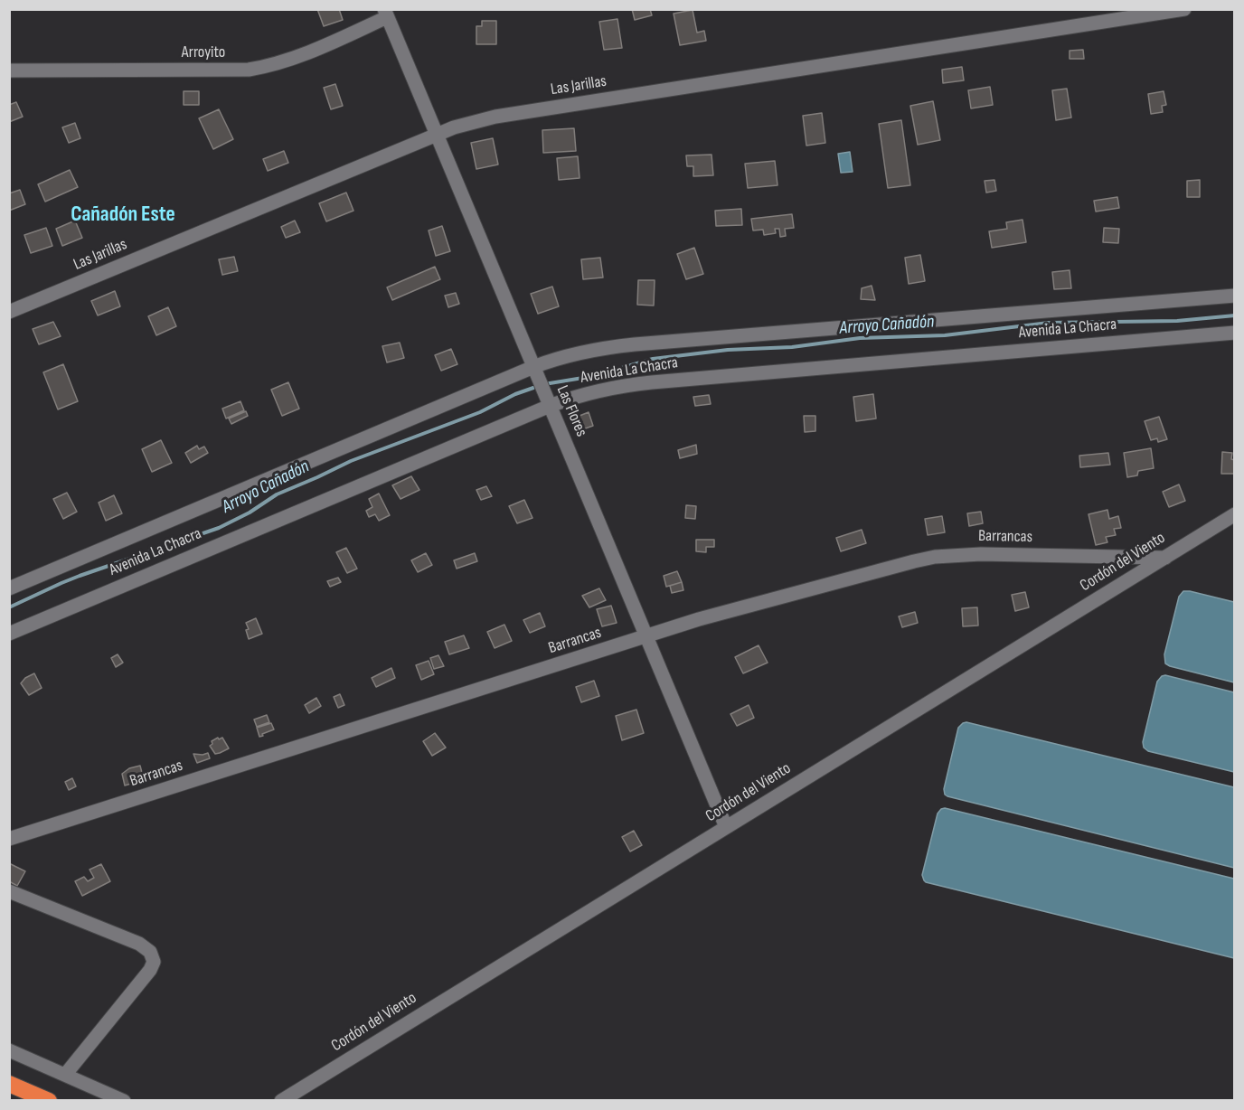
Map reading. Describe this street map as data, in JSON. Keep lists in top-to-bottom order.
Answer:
{
  "streets": {
    "street": [
      "Arroyito",
      "Las Jarillas",
      "Avenida La Chacra",
      "Las Flores",
      "Barrancas",
      "Cordón del Viento"
    ]
  },
  "crossings": [
    ["Arroyito", "Las Flores"],
    ["Las Jarillas", "Las Flores"],
    ["Avenida La Chacra", "Las Flores"],
    ["Las Flores", "Barrancas"],
    ["Las Flores", "Cordón del Viento"],
    ["Barrancas", "Cordón del Viento"]
  ],
  "districts": ["Cañadón Este"],
  "water": ["Arroyo Cañadón"]
}
